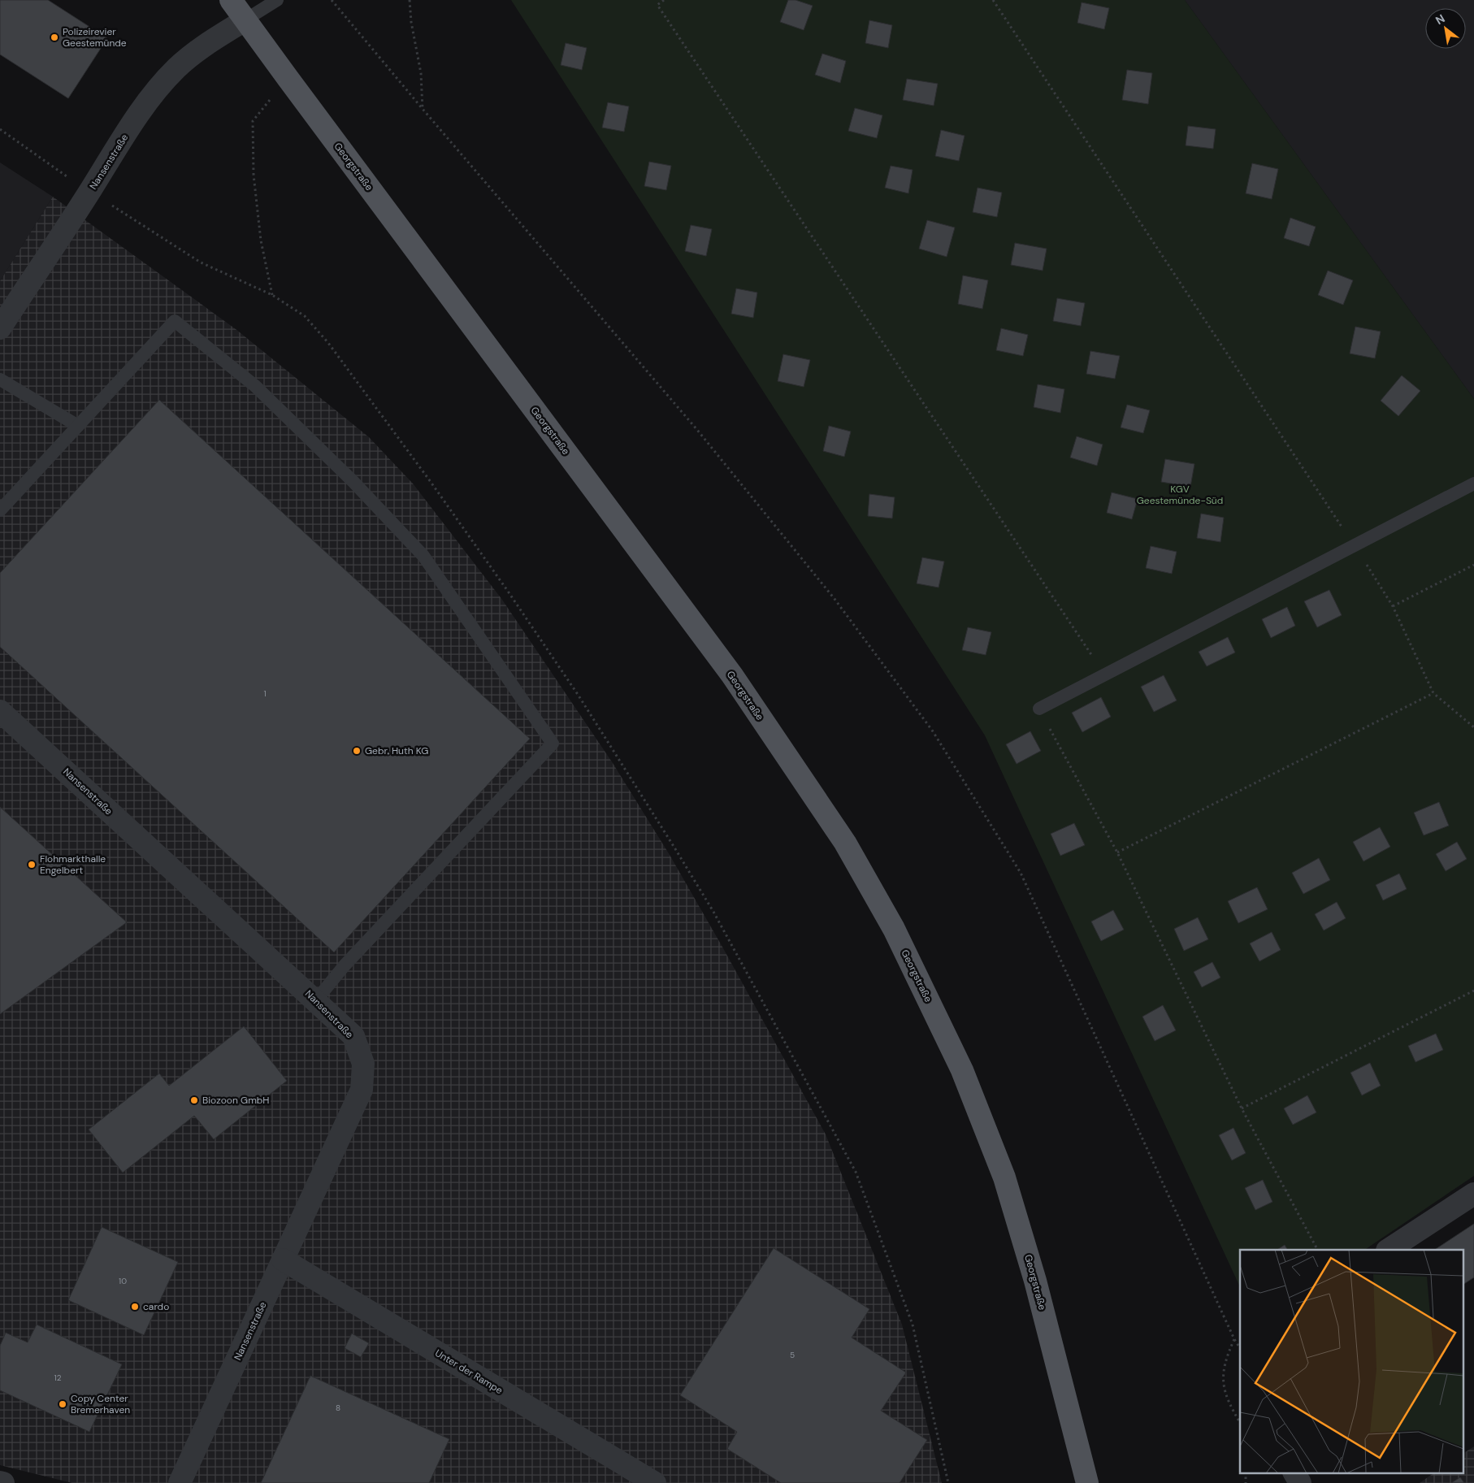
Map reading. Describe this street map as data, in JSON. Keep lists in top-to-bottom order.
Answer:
{
  "streets": {
    "main road": ["Georgstraße"],
    "street": ["Nansenstraße", "Unter der Rampe"]
  },
  "crossings": [
    ["Nansenstraße", "Georgstraße"],
    ["Nansenstraße", "Unter der Rampe"]
  ],
  "parks": ["KGV Geestemünde-Süd"],
  "places": [
    "Polizeirevier Geestemünde",
    "Gebr. Huth KG",
    "Flohmarkthalle Engelbert",
    "Biozoon GmbH",
    "cardo",
    "Copy Center Bremerhaven"
  ],
  "house_numbers": [
    "1",
    "10",
    "5",
    "12",
    "8"
  ],
  "north": "top left"
}
